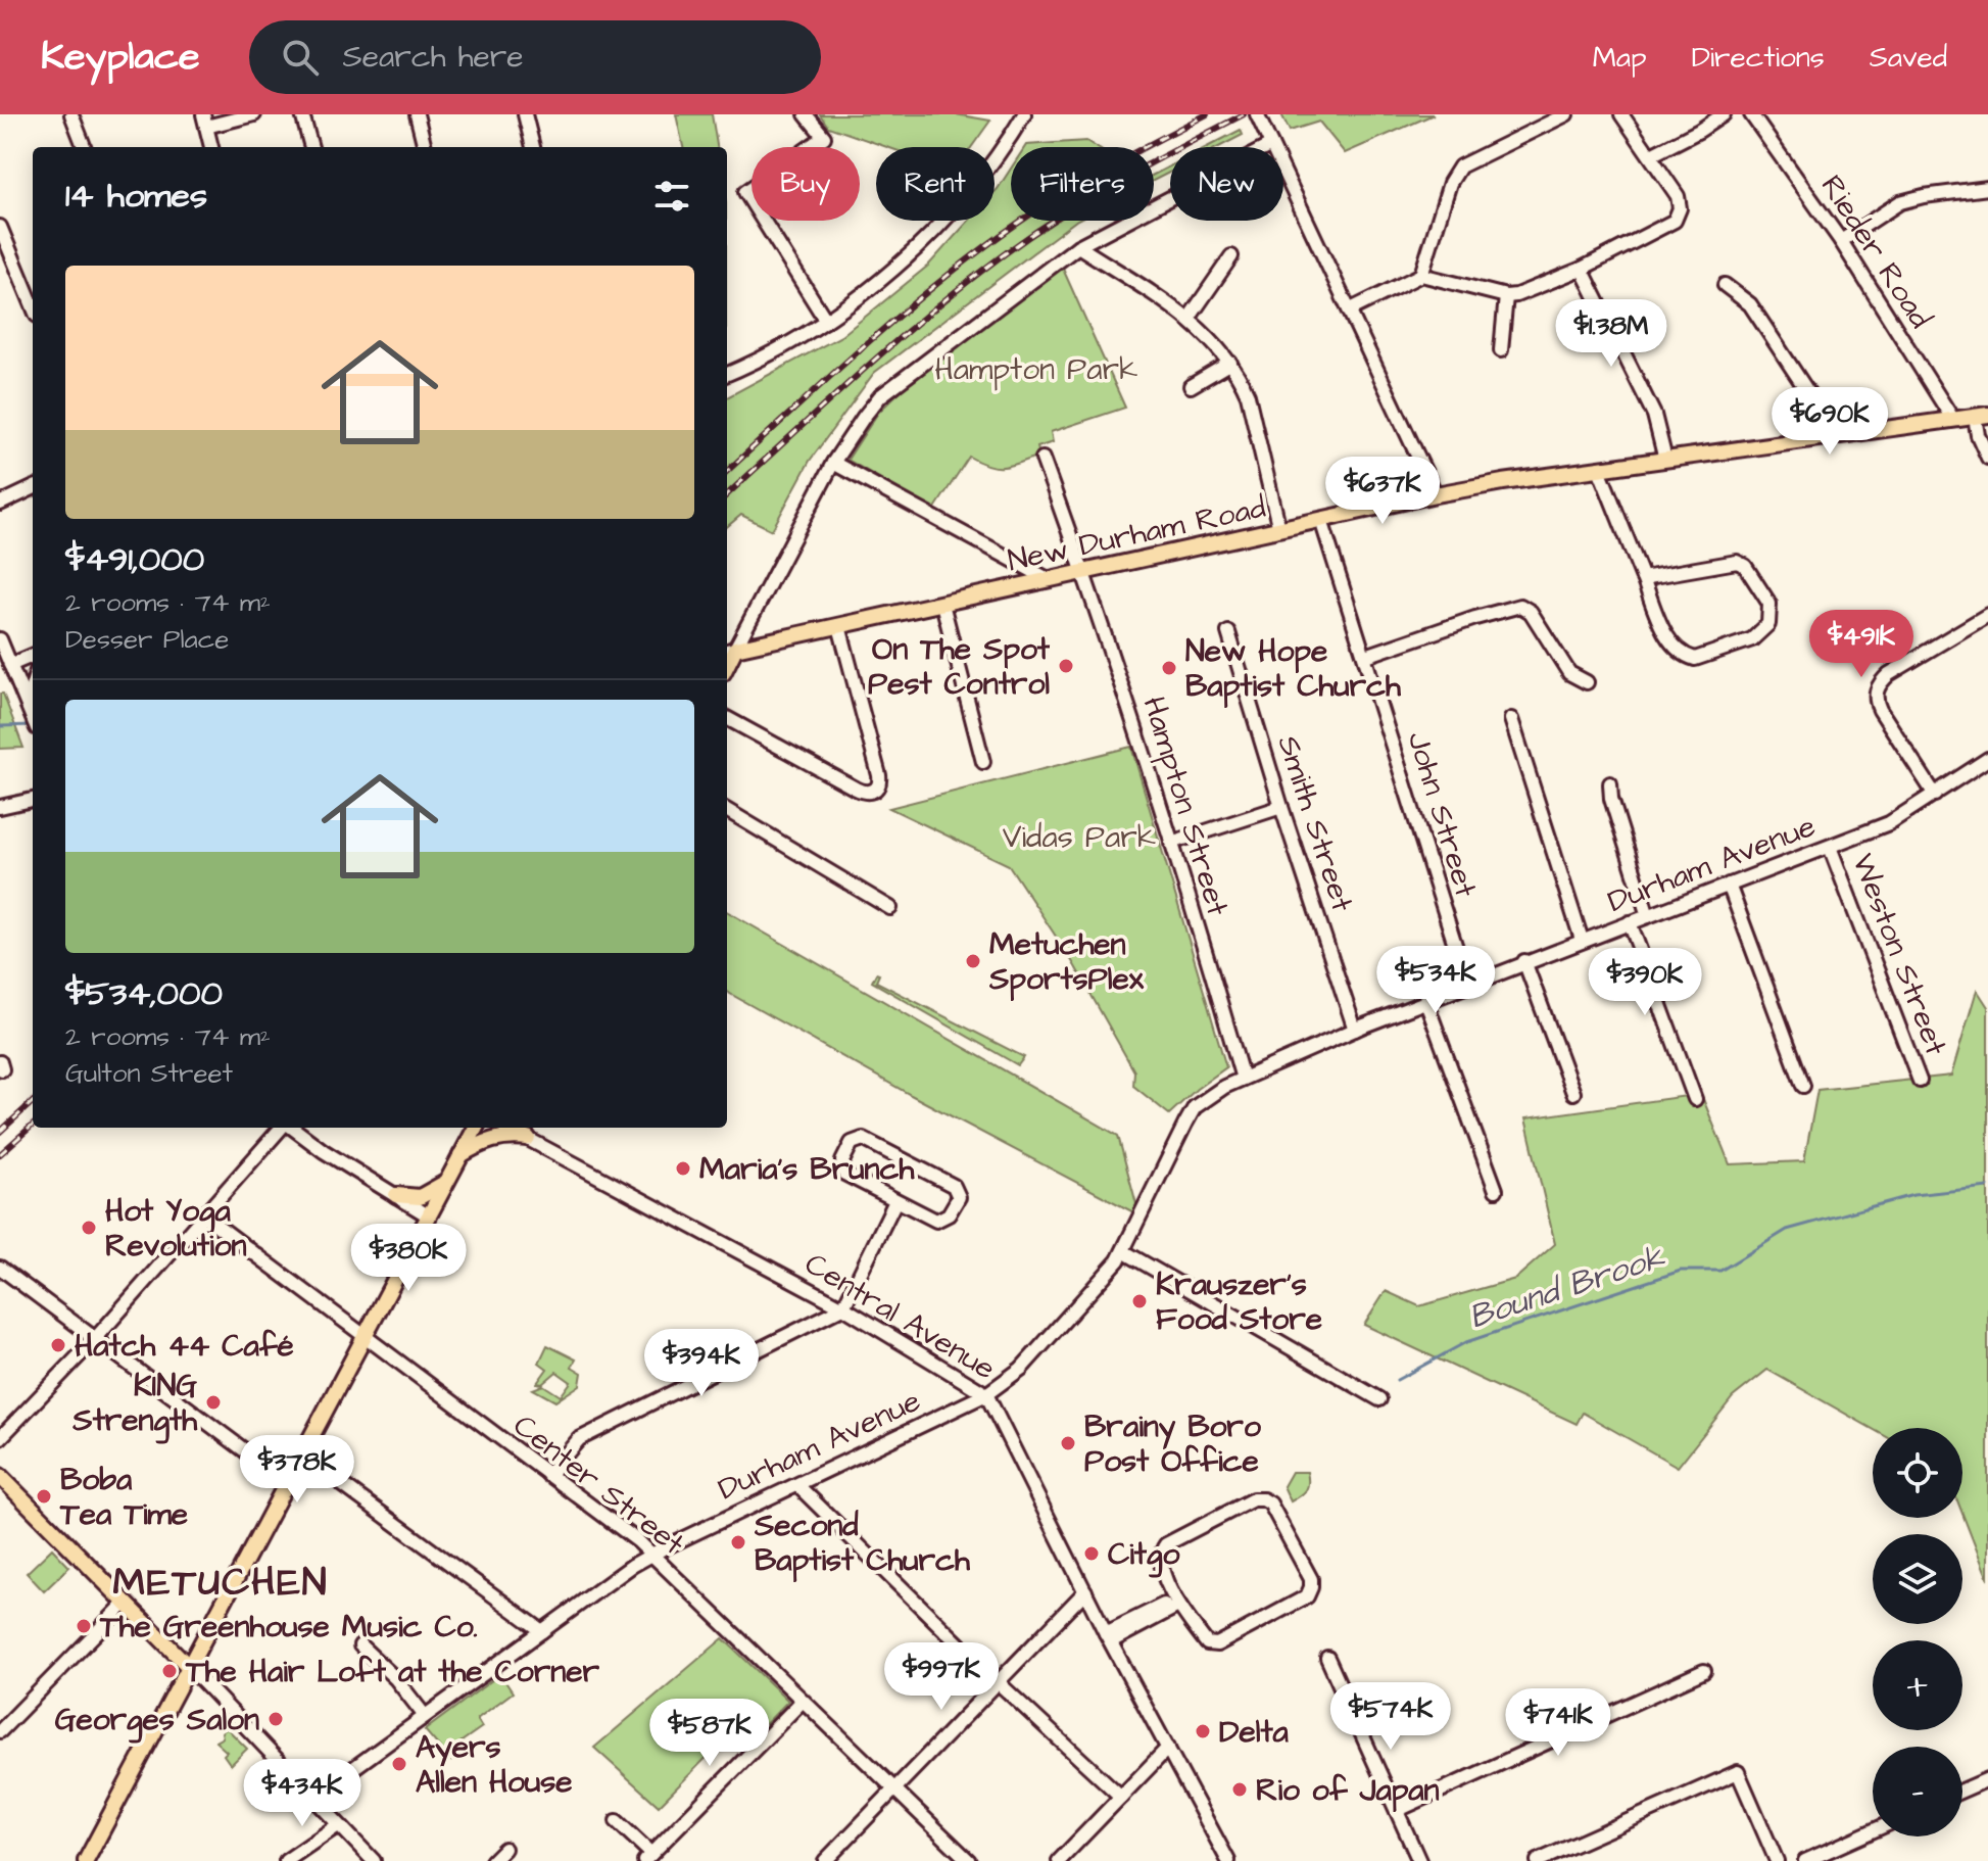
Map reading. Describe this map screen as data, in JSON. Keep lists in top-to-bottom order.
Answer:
{
  "streets": {
    "main road": ["New Durham Road"],
    "street": [
      "Rieder Road",
      "Hampton Street",
      "John Street",
      "Smith Street",
      "Durham Avenue",
      "Weston Street",
      "Central Avenue",
      "Center Street"
    ]
  },
  "crossings": [
    ["Rieder Road", "New Durham Road"],
    ["New Durham Road", "Hampton Street"],
    ["New Durham Road", "John Street"],
    ["Hampton Street", "Durham Avenue"],
    ["John Street", "Durham Avenue"],
    ["Smith Street", "Durham Avenue"],
    ["Durham Avenue", "Weston Street"],
    ["Durham Avenue", "Central Avenue"],
    ["Durham Avenue", "Center Street"]
  ],
  "districts": ["METUCHEN"],
  "water": ["Bound Brook"],
  "parks": ["Hampton Park", "Vidas Park"],
  "places": [
    "On The Spot Pest Control",
    "New Hope Baptist Church",
    "Metuchen SportsPlex",
    "Maria's Brunch",
    "Hot Yoga Revolution",
    "Krauszer's Food Store",
    "Hatch 44 Café",
    "KING Strength",
    "Brainy Boro Post Office",
    "Boba Tea Time",
    "Second Baptist Church",
    "Citgo",
    "The Greenhouse Music Co.",
    "The Hair Loft at the Corner",
    "Georges Salon",
    "Delta",
    "Ayers Allen House",
    "Rio of Japan"
  ],
  "page": {
    "header": "Keyplace",
    "search": "Search here",
    "nav": ["Map", "Directions", "Saved"],
    "chip": [
      "Buy",
      "Rent",
      "Filters",
      "New"
    ],
    "heading": "14 homes",
    "list": [
      {
        "name": "$491,000",
        "note": "2 rooms · 74 m² · Desser Place"
      },
      {
        "name": "$534,000",
        "note": "2 rooms · 74 m² · Gulton Street"
      }
    ],
    "price": [
      "$1.38M",
      "$690K",
      "$637K",
      "$491K",
      "$534K",
      "$390K",
      "$380K",
      "$394K",
      "$378K",
      "$997K",
      "$574K",
      "$741K",
      "$587K",
      "$434K"
    ],
    "map_buttons": ["+", "−"]
  }
}
